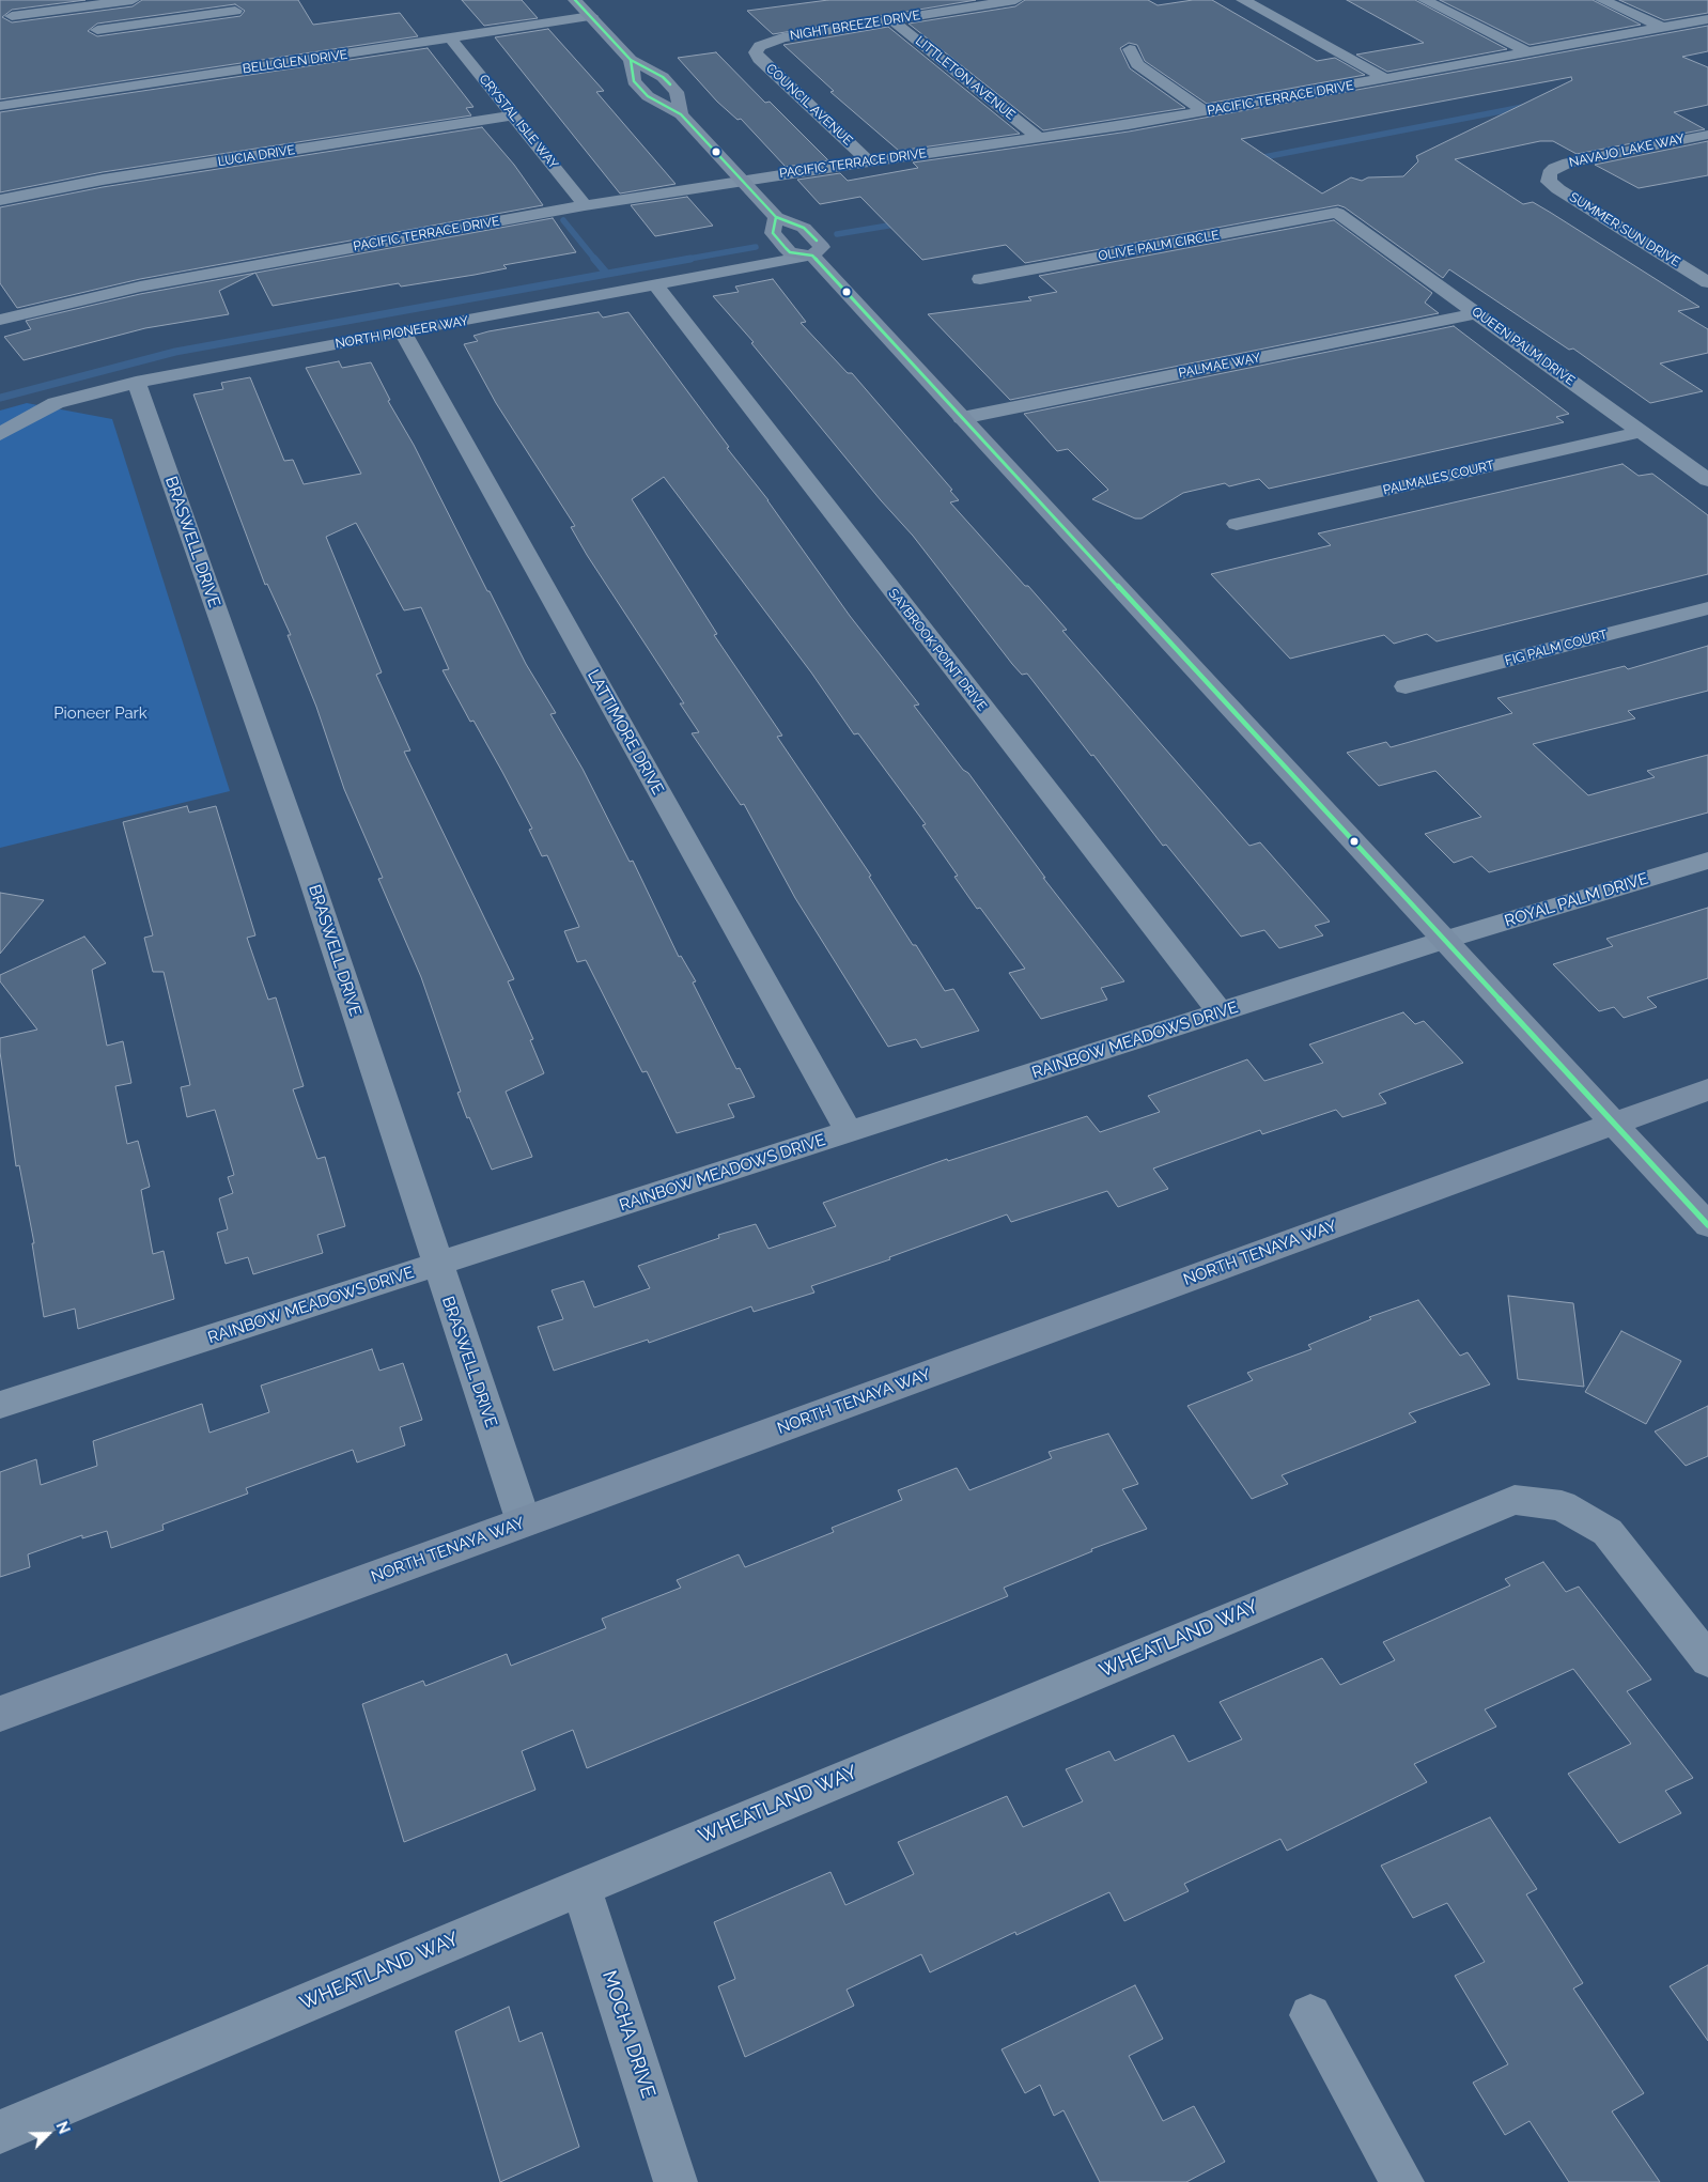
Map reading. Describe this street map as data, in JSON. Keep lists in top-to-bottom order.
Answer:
{
  "streets": {
    "main road": ["NORTH TENAYA WAY"],
    "street": [
      "NIGHT BREEZE DRIVE",
      "BELLGLEN DRIVE",
      "LITTLETON AVENUE",
      "PACIFIC TERRACE DRIVE",
      "COUNCIL AVENUE",
      "CRYSTAL ISLE WAY",
      "NAVAJO LAKE WAY",
      "LUCIA DRIVE",
      "SUMMER SUN DRIVE",
      "OLIVE PALM CIRCLE",
      "NORTH PIONEER WAY",
      "QUEEN PALM DRIVE",
      "PALMAE WAY",
      "PALMALES COURT",
      "BRASWELL DRIVE",
      "FIG PALM COURT",
      "SAYBROOK POINT DRIVE",
      "LATTIMORE DRIVE",
      "ROYAL PALM DRIVE",
      "RAINBOW MEADOWS DRIVE",
      "WHEATLAND WAY",
      "MOCHA DRIVE"
    ]
  },
  "crossings": [
    ["NIGHT BREEZE DRIVE", "LITTLETON AVENUE"],
    ["NIGHT BREEZE DRIVE", "COUNCIL AVENUE"],
    ["BELLGLEN DRIVE", "CRYSTAL ISLE WAY"],
    ["LITTLETON AVENUE", "PACIFIC TERRACE DRIVE"],
    ["PACIFIC TERRACE DRIVE", "COUNCIL AVENUE"],
    ["PACIFIC TERRACE DRIVE", "CRYSTAL ISLE WAY"],
    ["CRYSTAL ISLE WAY", "LUCIA DRIVE"],
    ["NAVAJO LAKE WAY", "SUMMER SUN DRIVE"],
    ["OLIVE PALM CIRCLE", "QUEEN PALM DRIVE"],
    ["NORTH PIONEER WAY", "BRASWELL DRIVE"],
    ["NORTH PIONEER WAY", "SAYBROOK POINT DRIVE"],
    ["NORTH PIONEER WAY", "LATTIMORE DRIVE"],
    ["QUEEN PALM DRIVE", "PALMAE WAY"],
    ["QUEEN PALM DRIVE", "PALMALES COURT"],
    ["BRASWELL DRIVE", "RAINBOW MEADOWS DRIVE"],
    ["BRASWELL DRIVE", "NORTH TENAYA WAY"],
    ["SAYBROOK POINT DRIVE", "RAINBOW MEADOWS DRIVE"],
    ["LATTIMORE DRIVE", "RAINBOW MEADOWS DRIVE"],
    ["ROYAL PALM DRIVE", "RAINBOW MEADOWS DRIVE"],
    ["WHEATLAND WAY", "MOCHA DRIVE"]
  ],
  "parks": ["Pioneer Park"],
  "north": "top right"
}
